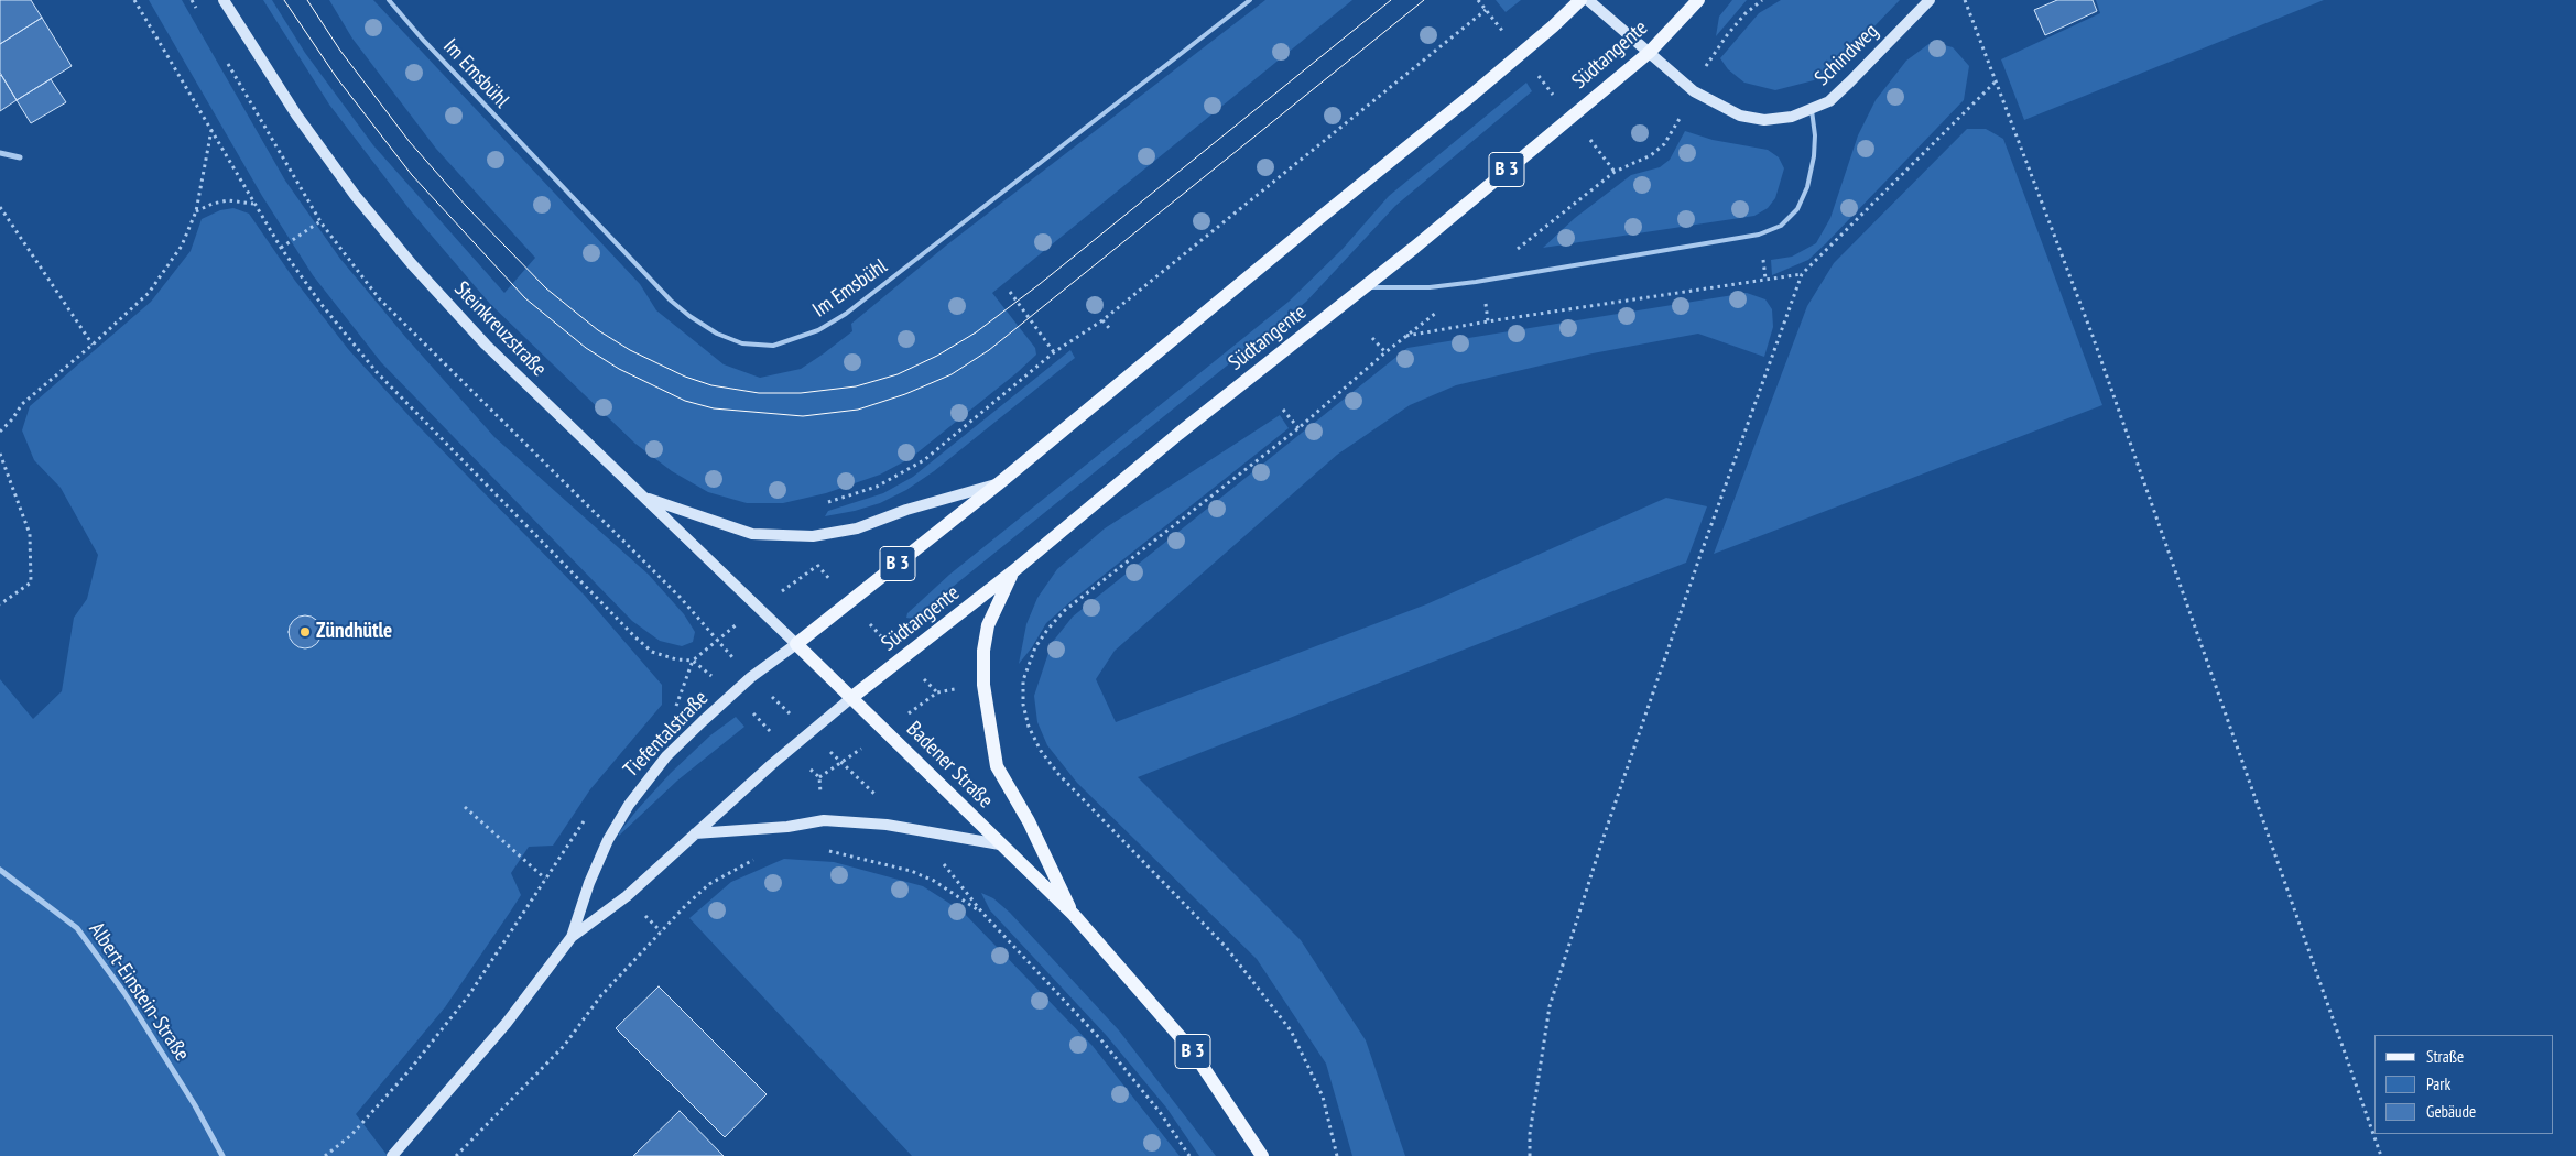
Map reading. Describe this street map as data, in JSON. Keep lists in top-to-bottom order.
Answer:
{
  "streets": {
    "main road": ["Südtangente", "B 3", "Badener Straße"],
    "street": [
      "Schindweg",
      "Steinkreuzstraße",
      "Tiefentalstraße",
      "Albert-Einstein-Straße"
    ],
    "lane": ["Im Emsbühl"]
  },
  "crossings": [
    ["Südtangente", "Schindweg"],
    ["Südtangente", "Tiefentalstraße"],
    ["Südtangente", "Badener Straße"],
    ["B 3", "Steinkreuzstraße"],
    ["B 3", "Tiefentalstraße"],
    ["B 3", "Badener Straße"],
    ["Steinkreuzstraße", "Tiefentalstraße"],
    ["Steinkreuzstraße", "Badener Straße"],
    ["Tiefentalstraße", "Badener Straße"]
  ],
  "places": ["Zündhütle"],
  "legend": ["Straße", "Park", "Gebäude"]
}
